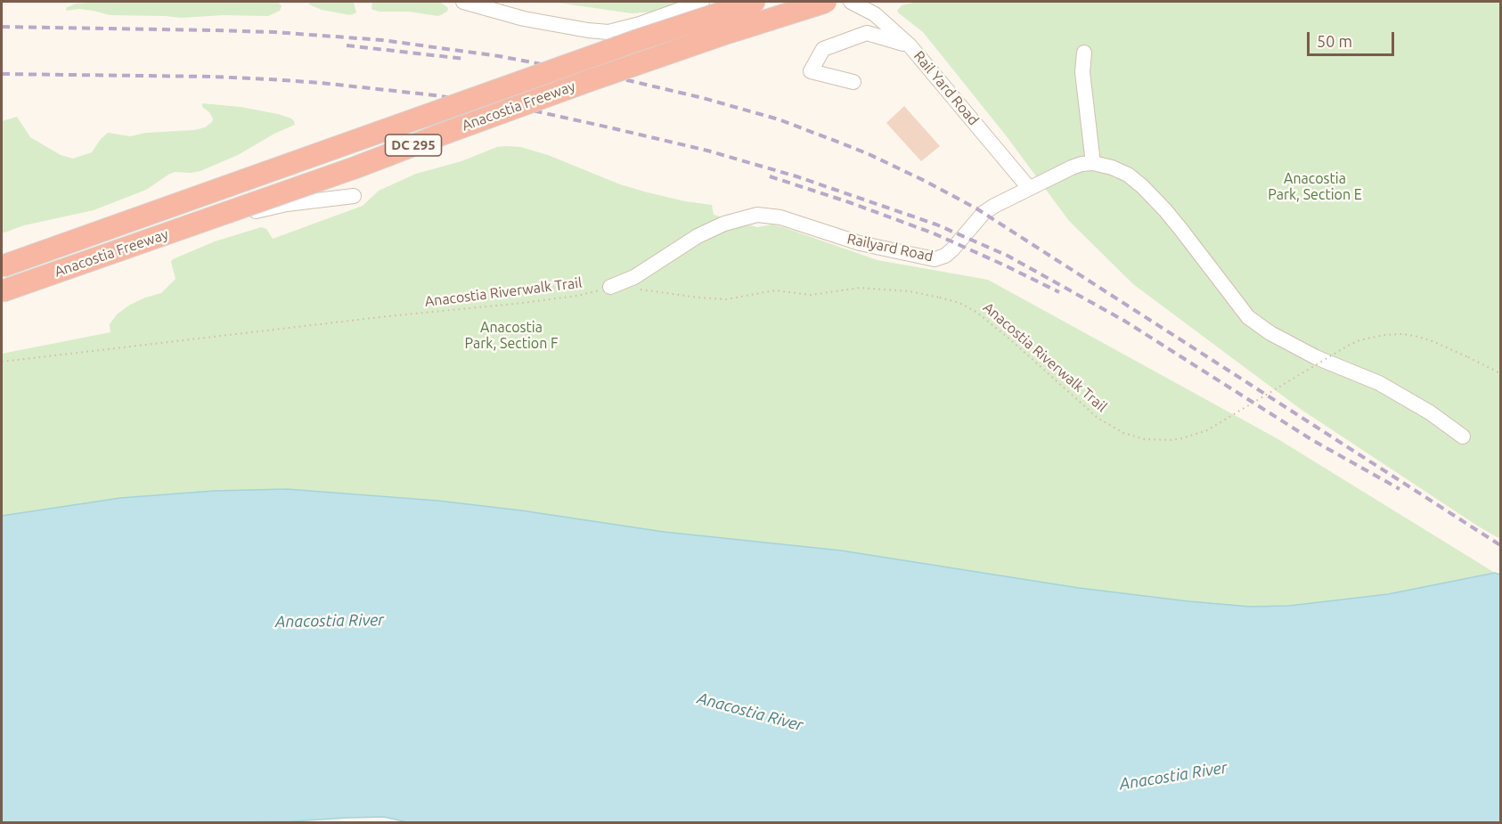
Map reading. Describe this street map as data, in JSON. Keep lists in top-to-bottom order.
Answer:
{
  "streets": {
    "highway": ["Anacostia Freeway", "DC 295"],
    "lane": ["Rail Yard Road", "Railyard Road"],
    "path": ["Anacostia Riverwalk Trail"]
  },
  "crossings": [
    ["Rail Yard Road", "Railyard Road"],
    ["Railyard Road", "Anacostia Riverwalk Trail"]
  ],
  "water": ["Anacostia River"],
  "parks": ["Anacostia Park, Section E", "Anacostia Park, Section F"],
  "scale_bar": "50 m"
}
